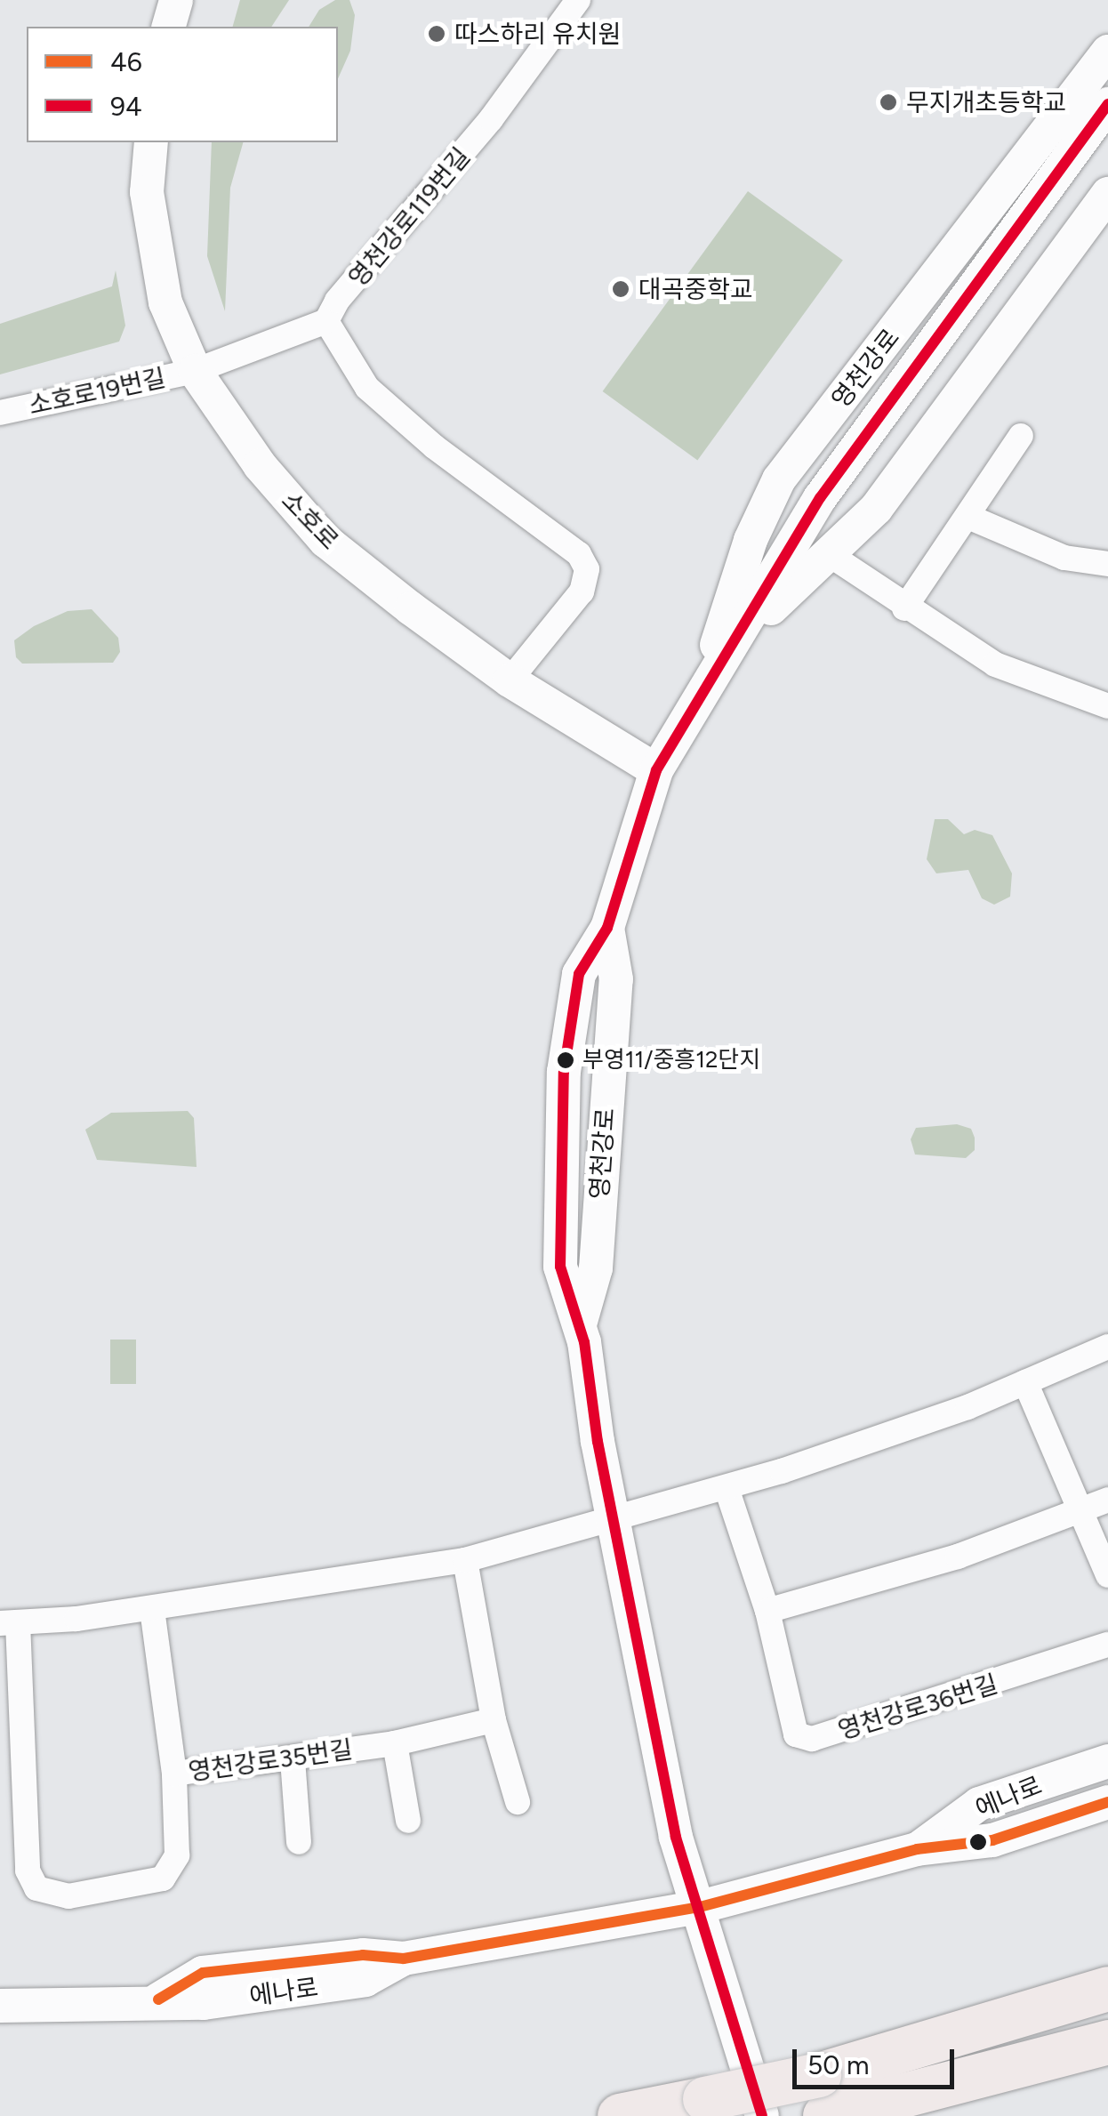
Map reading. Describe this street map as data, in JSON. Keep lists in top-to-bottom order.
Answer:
{
  "streets": {
    "street": [
      "영천강로119번길",
      "영천강로",
      "소호로19번길",
      "소호로",
      "영천강로36번길",
      "영천강로35번길",
      "에나로"
    ]
  },
  "crossings": [
    ["영천강로", "소호로"],
    ["영천강로", "영천강로35번길"],
    ["영천강로", "에나로"],
    ["소호로19번길", "소호로"]
  ],
  "places": [
    "따스하리 유치원",
    "무지개초등학교",
    "대곡중학교",
    "부영11/중흥12단지"
  ],
  "lines": ["transit line 94", "transit line 46"],
  "legend": ["46", "94"],
  "scale_bar": "50 m"
}
